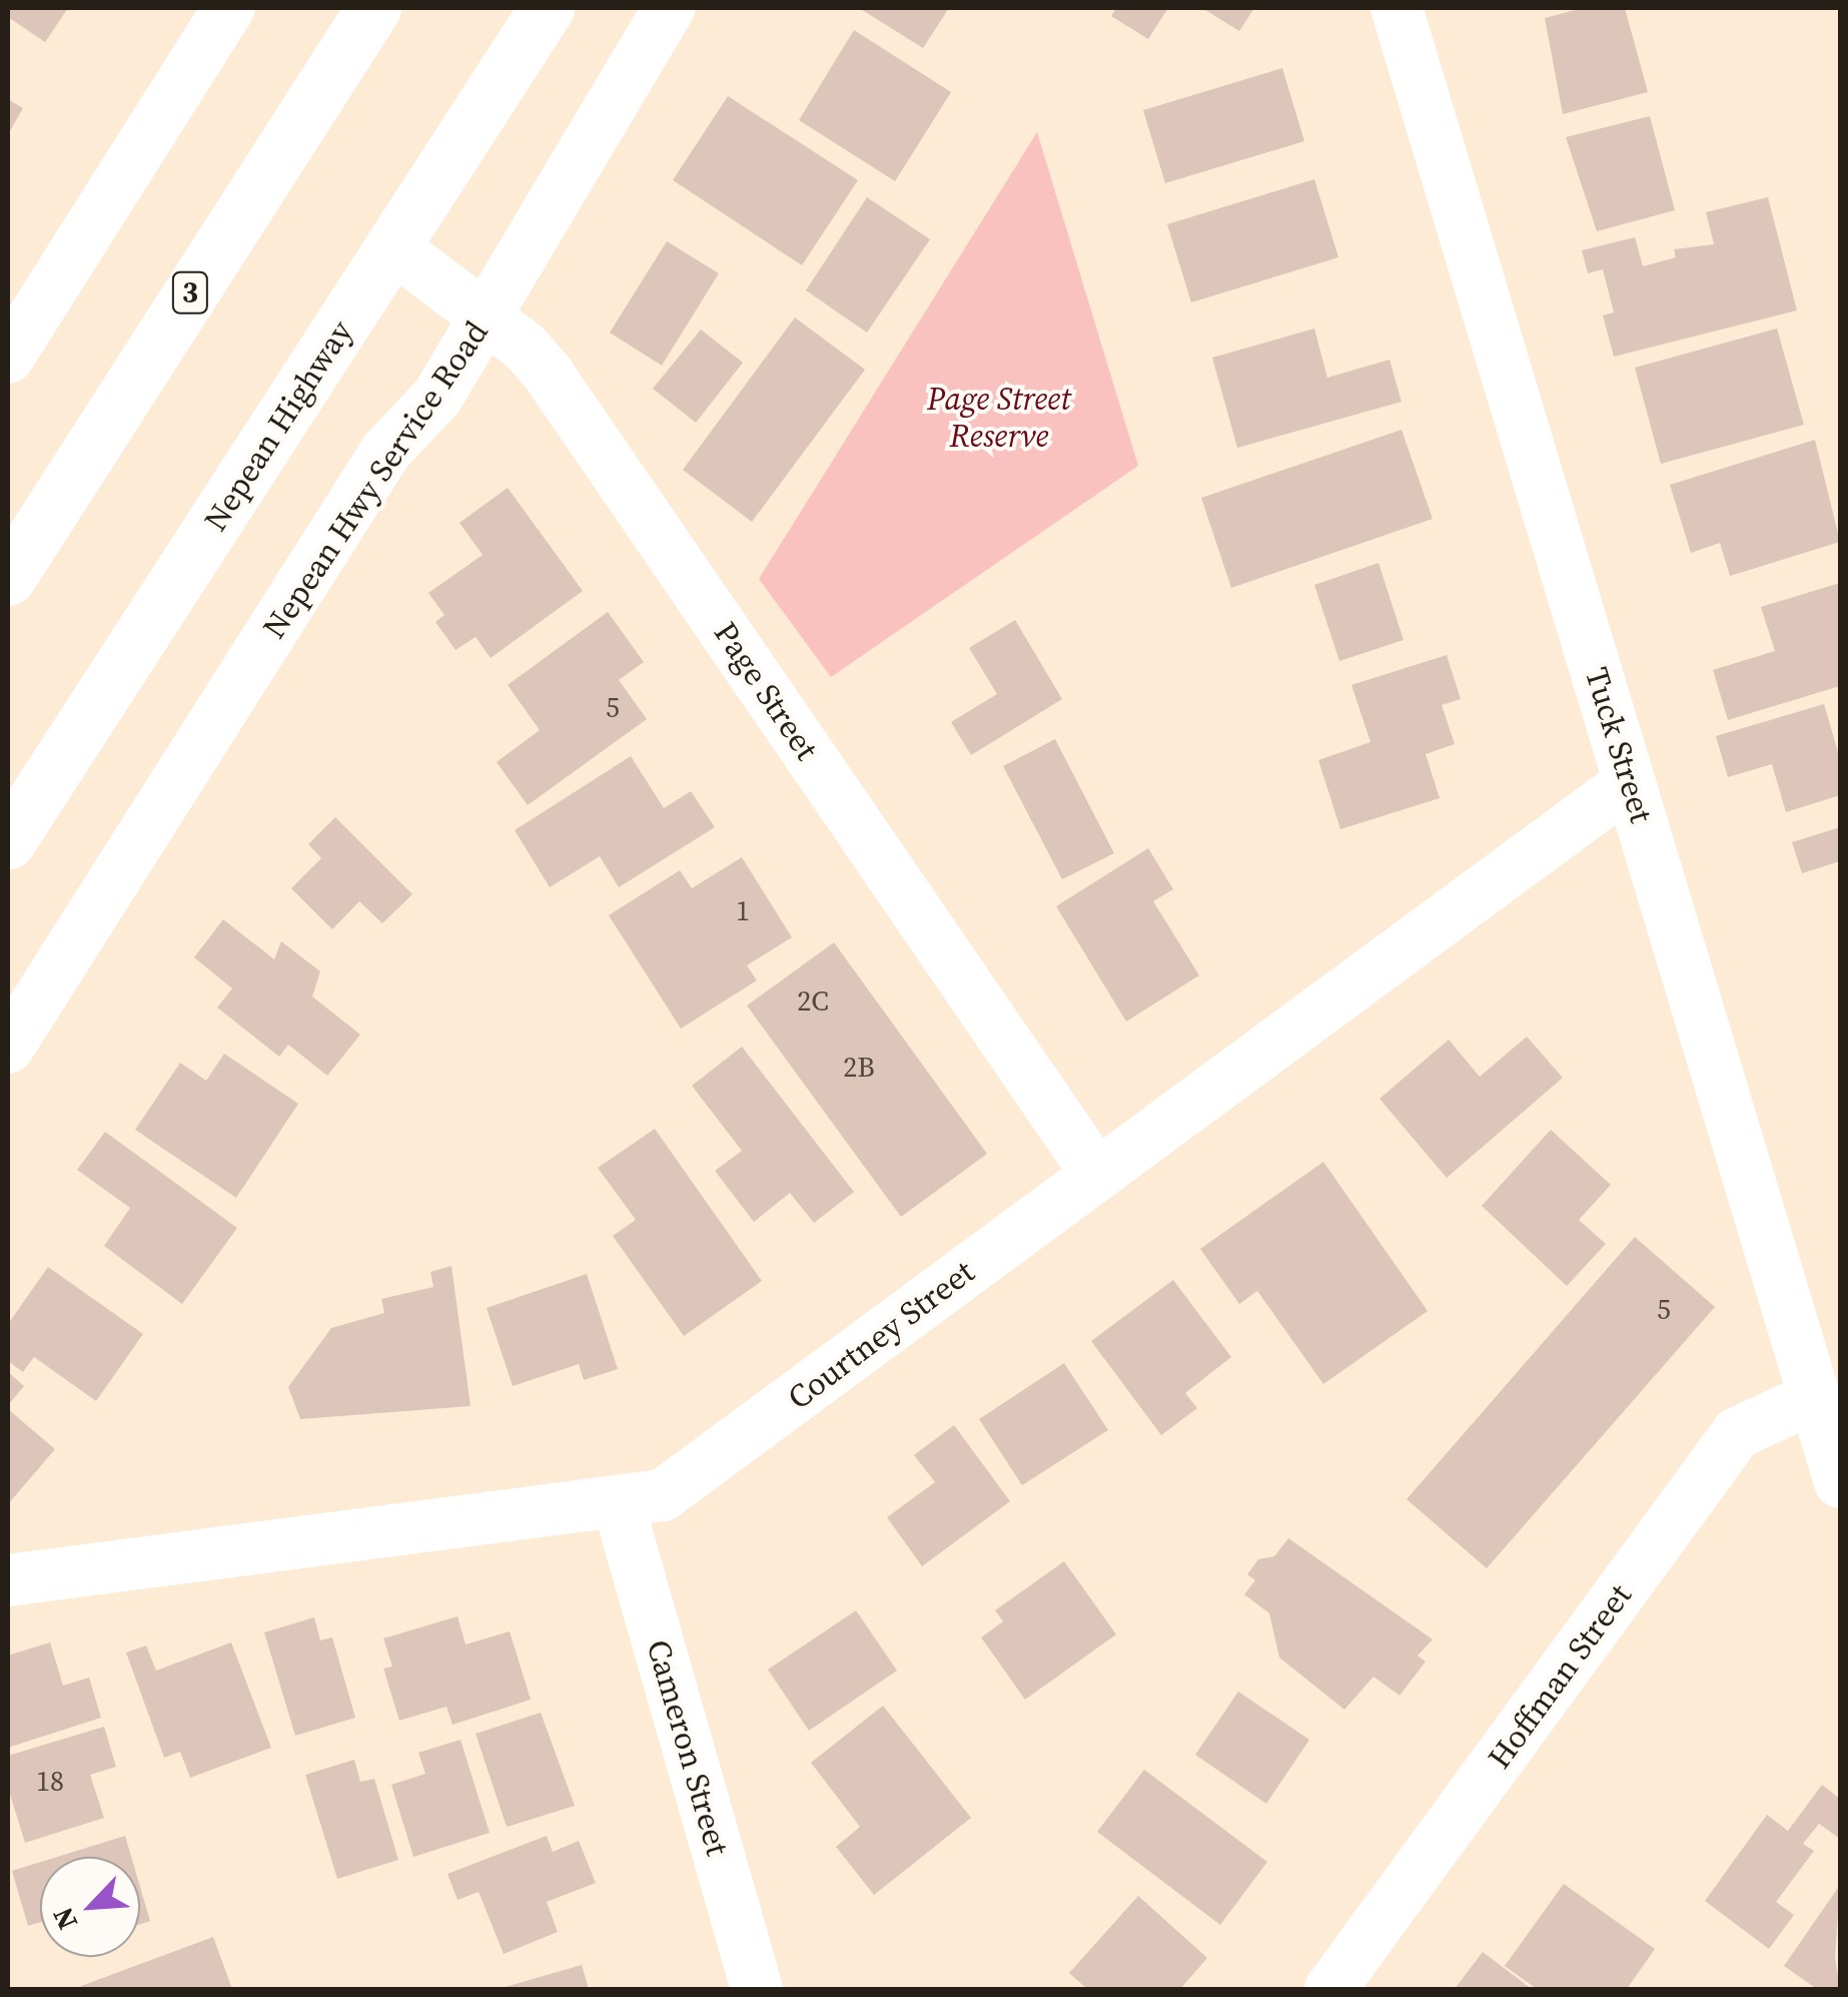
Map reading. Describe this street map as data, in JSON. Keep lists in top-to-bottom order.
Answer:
{
  "streets": {
    "highway": ["3", "Nepean Highway"],
    "street": [
      "Nepean Hwy Service Road",
      "Page Street",
      "Tuck Street",
      "Courtney Street",
      "Hoffman Street",
      "Cameron Street"
    ]
  },
  "crossings": [
    ["Nepean Highway", "Page Street"],
    ["Nepean Hwy Service Road", "Page Street"],
    ["Page Street", "Courtney Street"],
    ["Tuck Street", "Courtney Street"],
    ["Tuck Street", "Hoffman Street"],
    ["Courtney Street", "Cameron Street"]
  ],
  "parks": ["Page Street Reserve"],
  "house_numbers": [
    "5",
    "1",
    "2C",
    "2B",
    "5",
    "18"
  ],
  "north": "bottom left"
}
